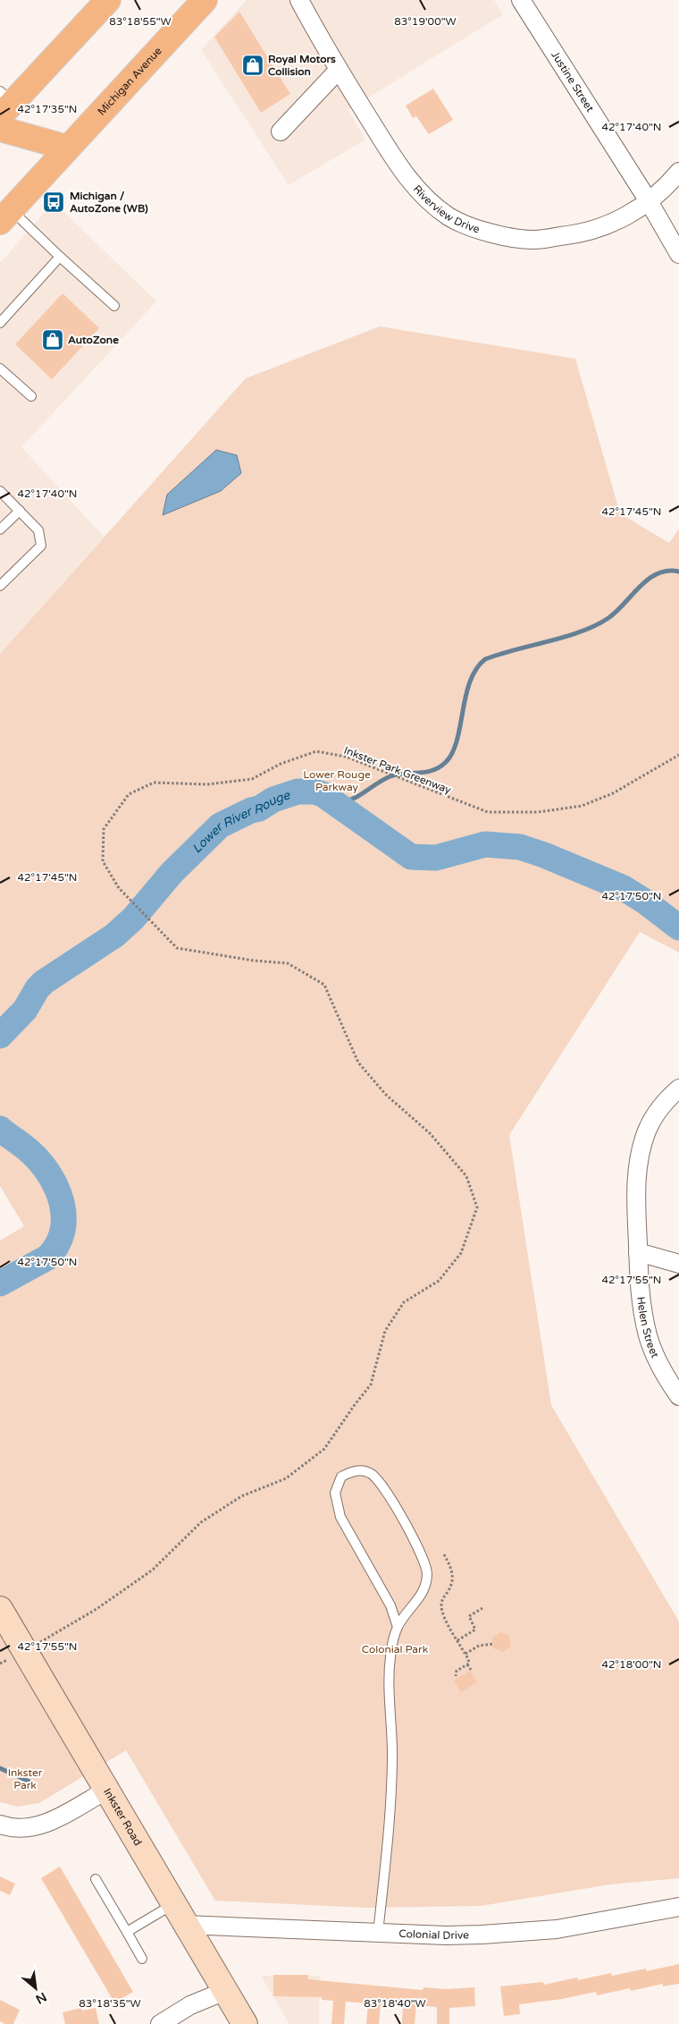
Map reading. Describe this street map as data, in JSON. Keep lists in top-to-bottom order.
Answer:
{
  "streets": {
    "main road": ["Michigan Avenue", "Inkster Road"],
    "street": [
      "Justine Street",
      "Riverview Drive",
      "Helen Street",
      "Colonial Drive"
    ],
    "path": ["Inkster Park Greenway"]
  },
  "crossings": [
    ["Justine Street", "Riverview Drive"],
    ["Inkster Road", "Colonial Drive"]
  ],
  "water": ["Lower River Rouge"],
  "parks": ["Lower Rouge Parkway", "Colonial Park", "Inkster Park"],
  "places": {
    "shop": ["Royal Motors Collision", "AutoZone"],
    "bus stop": ["Michigan / AutoZone (WB)"]
  },
  "north": "bottom right",
  "coordinates": [
    "83°18'55\"W",
    "83°19'00\"W",
    "42°17'35\"N",
    "42°17'40\"N",
    "42°17'45\"N",
    "42°17'50\"N",
    "42°17'55\"N",
    "42°18'00\"N",
    "83°18'35\"W",
    "83°18'40\"W"
  ]
}
